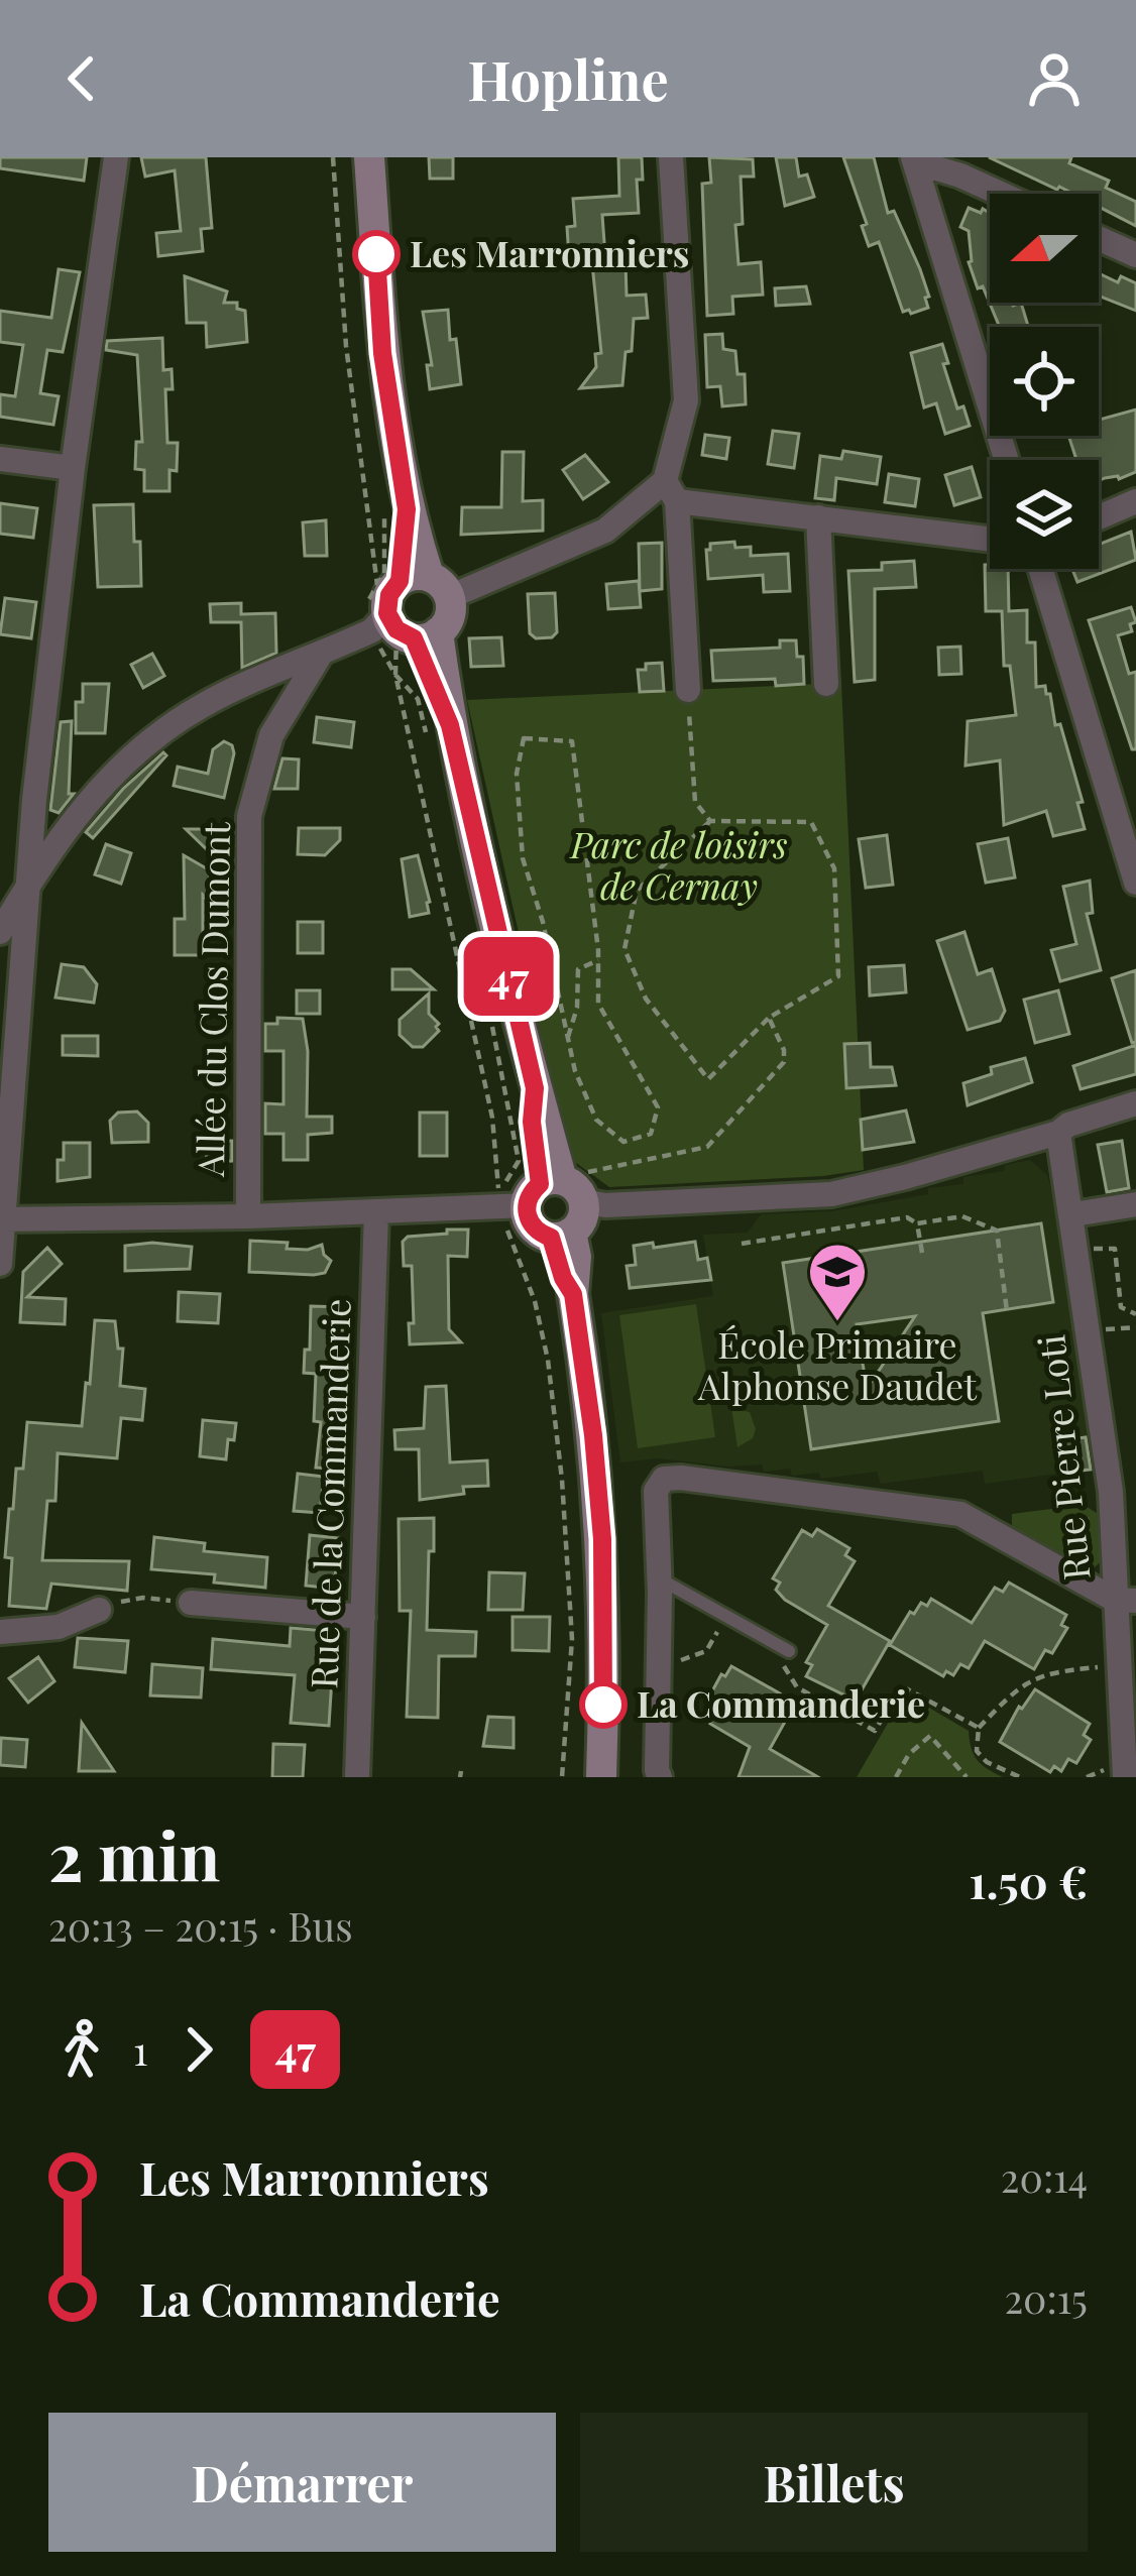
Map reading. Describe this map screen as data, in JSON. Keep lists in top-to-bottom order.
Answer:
{
  "streets": {
    "street": ["Allée du Clos Dumont", "Rue Pierre Loti", "Rue de la Commanderie"]
  },
  "parks": ["Parc de loisirs de Cernay"],
  "places": {
    "other": ["Les Marronniers", "La Commanderie"],
    "school or university": ["École Primaire Alphonse Daudet"]
  },
  "lines": ["bus line 47"],
  "north": "left",
  "page": {
    "header": "Hopline",
    "on_map": "47",
    "heading": ["2 min", "20:13 – 20:15 · Bus", "1.50 €"],
    "legs": ["1", "47"],
    "list": [
      {
        "name": "Les Marronniers",
        "value": "20:14"
      },
      {
        "name": "La Commanderie",
        "value": "20:15"
      }
    ],
    "buttons": ["Démarrer", "Billets"]
  }
}
